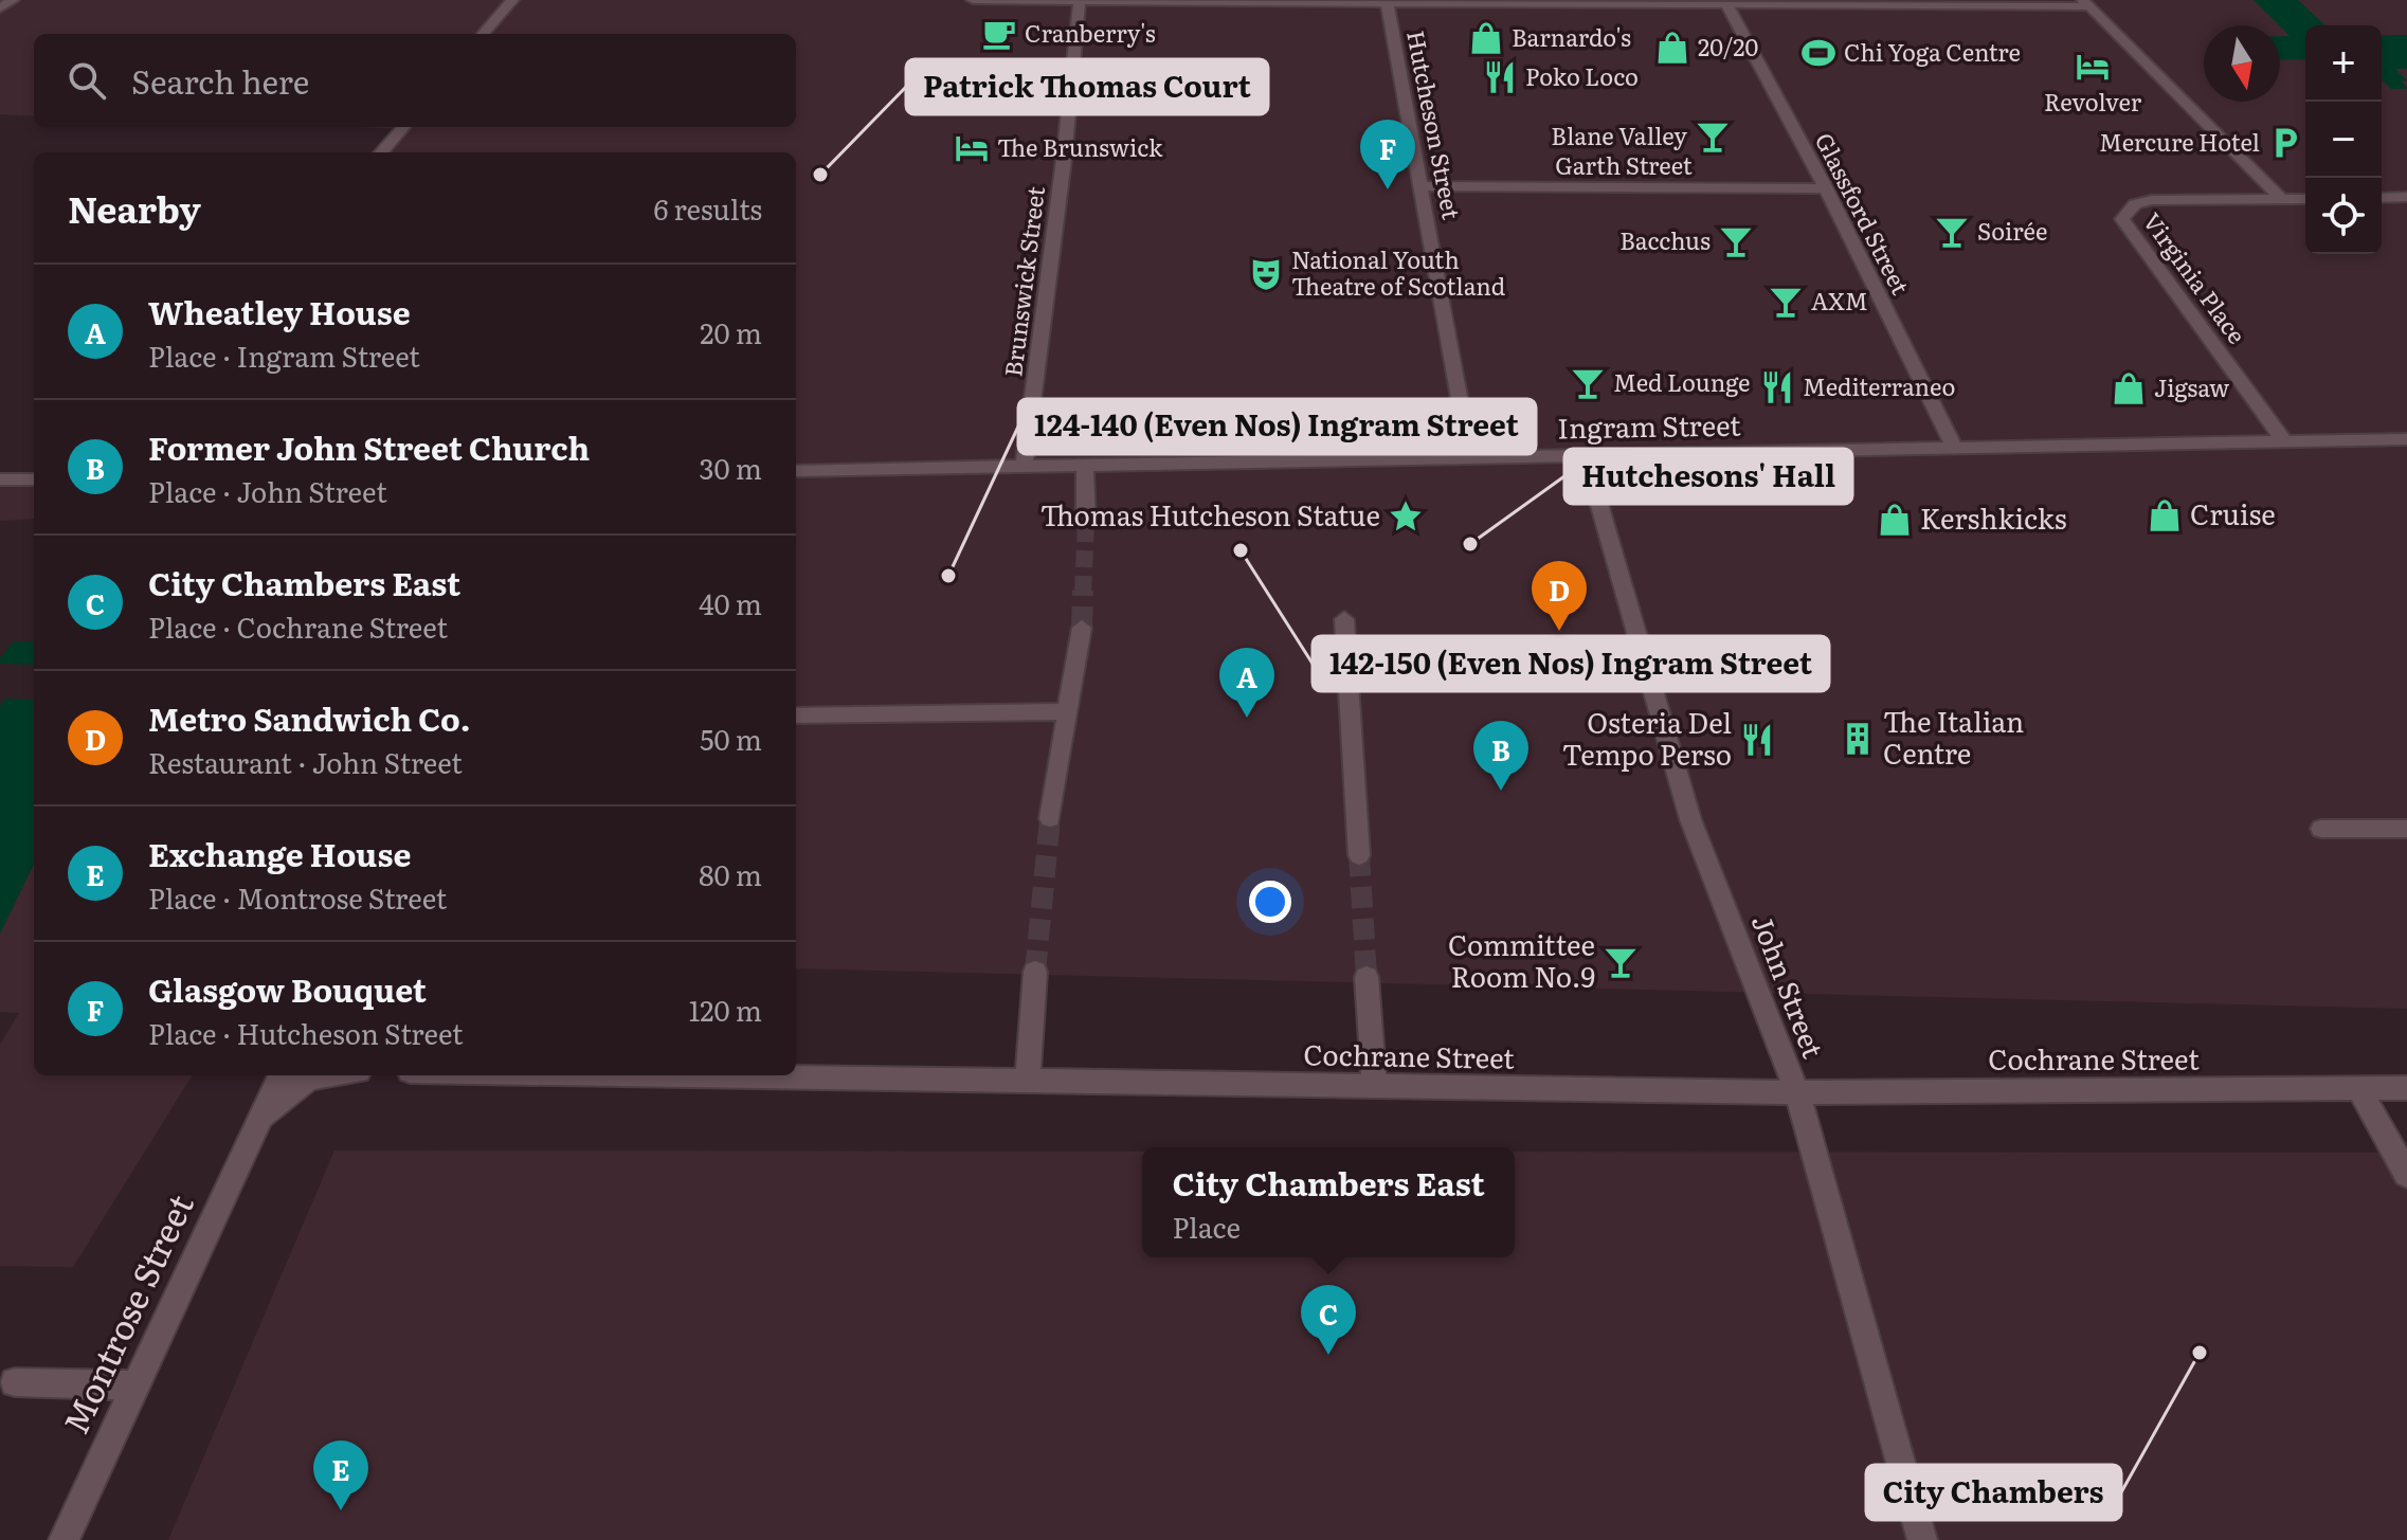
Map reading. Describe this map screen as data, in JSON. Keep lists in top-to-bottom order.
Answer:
{
  "streets": {
    "street": [
      "Hutcheson Street",
      "Garth Street",
      "Glassford Street",
      "Virginia Place",
      "Brunswick Street",
      "Ingram Street",
      "John Street",
      "Cochrane Street",
      "Montrose Street"
    ]
  },
  "crossings": [
    ["Hutcheson Street", "Garth Street"],
    ["Hutcheson Street", "Ingram Street"],
    ["Garth Street", "Glassford Street"],
    ["Glassford Street", "Ingram Street"],
    ["Virginia Place", "Ingram Street"],
    ["Brunswick Street", "Ingram Street"],
    ["Ingram Street", "John Street"],
    ["John Street", "Cochrane Street"]
  ],
  "places": {
    "cafe": ["Cranberry's"],
    "shop": [
      "Barnardo's",
      "20/20",
      "Jigsaw",
      "Cruise",
      "Kershkicks"
    ],
    "sports": ["Chi Yoga Centre"],
    "hotel": ["Revolver", "The Brunswick"],
    "restaurant": ["Poko Loco", "Mediterraneo", "Osteria Del Tempo Perso"],
    "bar": [
      "Blane Valley",
      "Soirée",
      "Bacchus",
      "AXM",
      "Med Lounge",
      "Committee Room No.9"
    ],
    "parking": ["Mercure Hotel"],
    "other": [
      "Patrick Thomas Court",
      "Hutchesons' Hall",
      "142-150 (Even Nos) Ingram Street",
      "124-140 (Even Nos) Ingram Street",
      "City Chambers"
    ],
    "theatre": ["National Youth Theatre of Scotland"],
    "place": ["Thomas Hutcheson Statue"],
    "building": ["The Italian Centre"]
  },
  "north": "bottom",
  "page": {
    "map_buttons": ["+", "−"],
    "search": "Search here",
    "pins": [
      "F",
      "D",
      "A",
      "B",
      "C",
      "E"
    ],
    "heading": ["Nearby", "6 results"],
    "list": [
      {
        "mark": "A",
        "name": "Wheatley House",
        "note": "Place · Ingram Street",
        "value": "20 m"
      },
      {
        "mark": "B",
        "name": "Former John Street Church",
        "note": "Place · John Street",
        "value": "30 m"
      },
      {
        "mark": "C",
        "name": "City Chambers East",
        "note": "Place · Cochrane Street",
        "value": "40 m"
      },
      {
        "mark": "D",
        "name": "Metro Sandwich Co.",
        "note": "Restaurant · John Street",
        "value": "50 m"
      },
      {
        "mark": "E",
        "name": "Exchange House",
        "note": "Place · Montrose Street",
        "value": "80 m"
      },
      {
        "mark": "F",
        "name": "Glasgow Bouquet",
        "note": "Place · Hutcheson Street",
        "value": "120 m"
      }
    ],
    "popup": ["City Chambers East", "Place"]
  }
}
